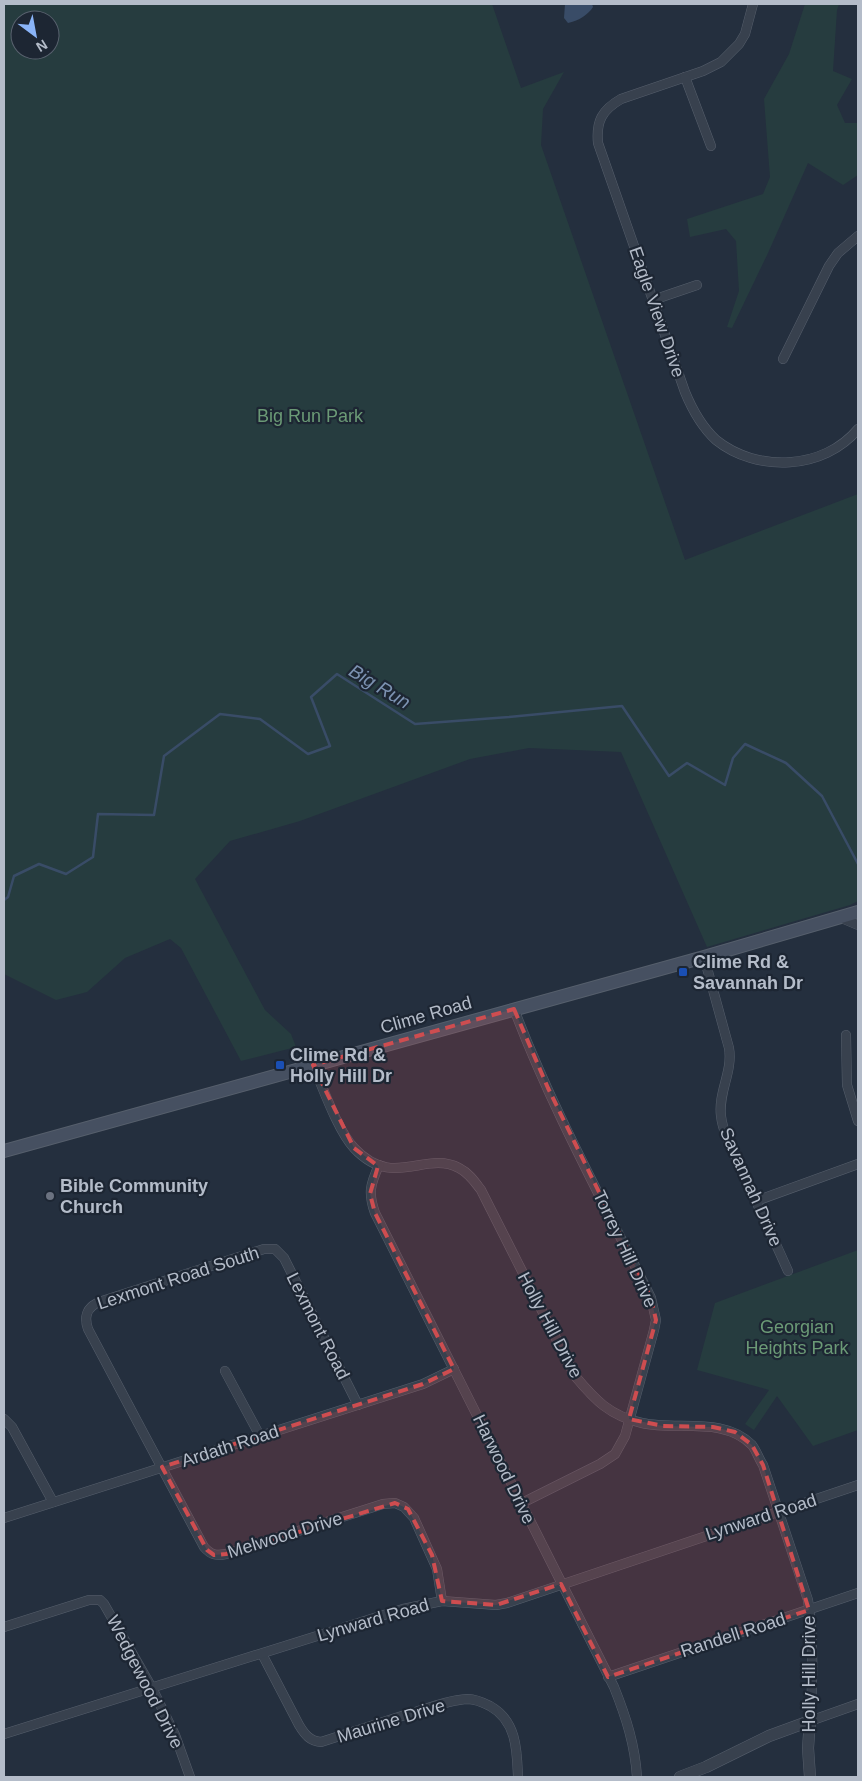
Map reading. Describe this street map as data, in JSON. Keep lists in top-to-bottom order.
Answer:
{
  "streets": {
    "main road": ["Clime Road"],
    "street": [
      "Eagle View Drive",
      "Savannah Drive",
      "Torrey Hill Drive",
      "Lexmont Road South",
      "Holly Hill Drive",
      "Lexmont Road",
      "Ardath Road",
      "Harwood Drive",
      "Lynward Road",
      "Melwood Drive",
      "Randell Road",
      "Wedgewood Drive",
      "Maurine Drive"
    ]
  },
  "crossings": [
    ["Clime Road", "Savannah Drive"],
    ["Clime Road", "Torrey Hill Drive"],
    ["Clime Road", "Holly Hill Drive"],
    ["Torrey Hill Drive", "Holly Hill Drive"],
    ["Torrey Hill Drive", "Harwood Drive"],
    ["Lexmont Road South", "Lexmont Road"],
    ["Lexmont Road South", "Melwood Drive"],
    ["Holly Hill Drive", "Harwood Drive"],
    ["Holly Hill Drive", "Lynward Road"],
    ["Holly Hill Drive", "Randell Road"],
    ["Lexmont Road", "Ardath Road"],
    ["Ardath Road", "Harwood Drive"],
    ["Ardath Road", "Melwood Drive"],
    ["Harwood Drive", "Lynward Road"],
    ["Harwood Drive", "Randell Road"],
    ["Lynward Road", "Melwood Drive"],
    ["Lynward Road", "Wedgewood Drive"],
    ["Lynward Road", "Maurine Drive"]
  ],
  "water": ["Big Run"],
  "parks": ["Big Run Park", "Georgian Heights Park"],
  "places": {
    "transit": ["Clime Rd & Savannah Dr", "Clime Rd & Holly Hill Dr"],
    "other": ["Bible Community Church"]
  },
  "north": "bottom right"
}
